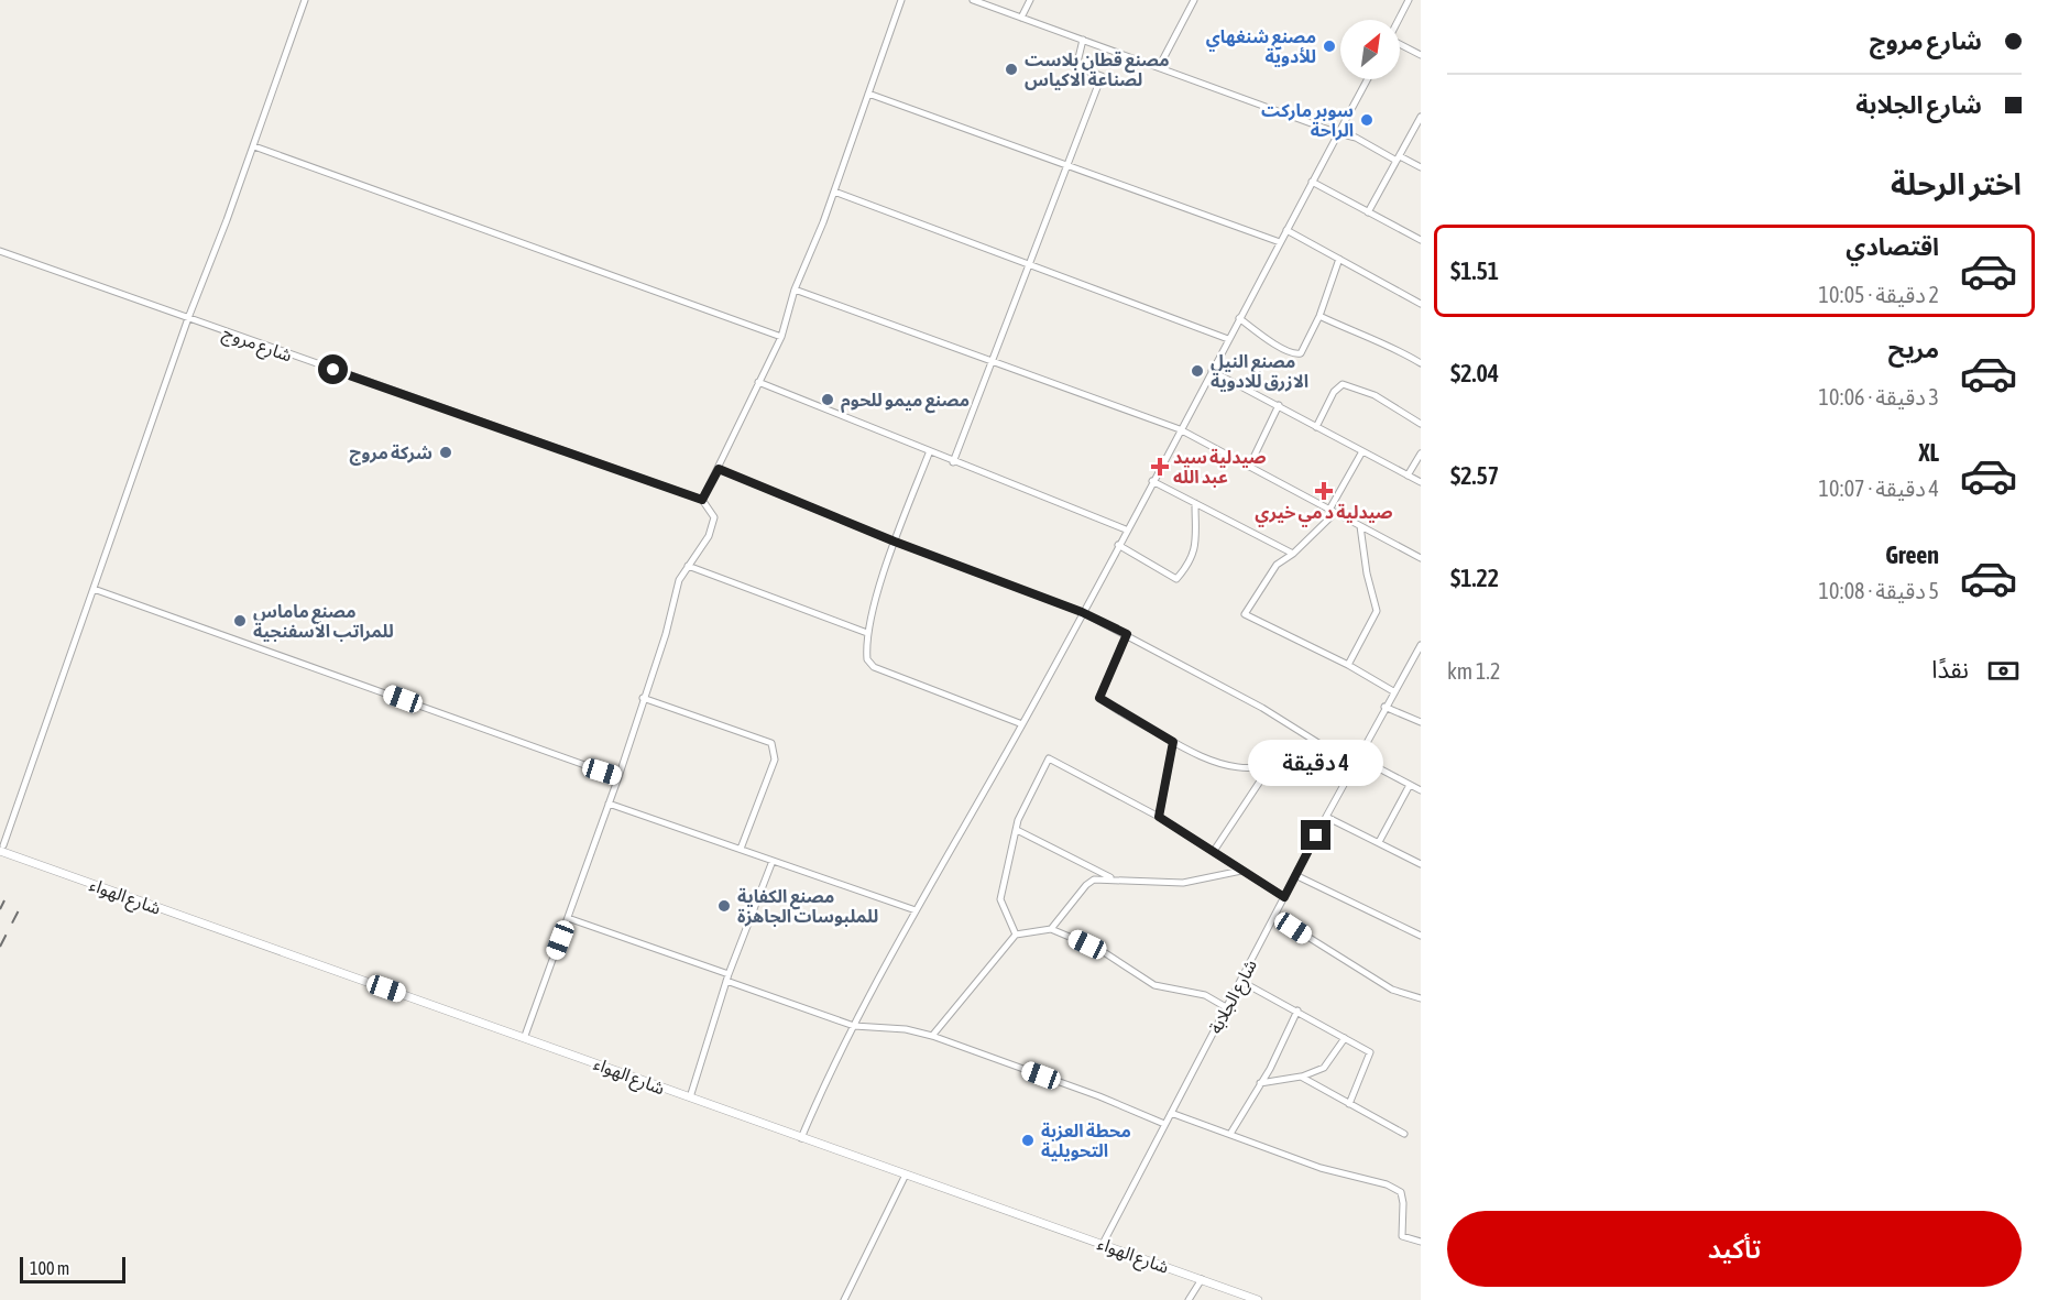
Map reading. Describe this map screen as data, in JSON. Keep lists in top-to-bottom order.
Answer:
{
  "streets": {
    "street": ["شارع مروج", "شارع الهواء", "شارع الجلابة"]
  },
  "crossings": [
    ["شارع الهواء", "شارع الجلابة"]
  ],
  "places": {
    "other": [
      "مصنع شنغهاي للأدوية",
      "مصنع قطان بلاست لصناعة الاكياس",
      "سوبر ماركت الراحة",
      "مصنع النيل الازرق للادوية",
      "مصنع ميمو للحوم",
      "شركة مروج",
      "مصنع ماماس للمراتب الاسفنجية",
      "مصنع الكفاية للملبوسات الجاهزة",
      "محطة العزبة التحويلية"
    ],
    "health": ["صيدلية سيد عبد الله", "صيدلية د مي خيري"]
  },
  "scale_bar": "100 m",
  "north": "top right",
  "page": {
    "banner": ["شارع مروج", "شارع الجلابة"],
    "heading": "اختر الرحلة",
    "list": [
      {
        "name": "اقتصادي",
        "note": "2 دقيقة · 10:05",
        "value": "$1.51"
      },
      {
        "name": "مريح",
        "note": "3 دقيقة · 10:06",
        "value": "$2.04"
      },
      {
        "name": "XL",
        "note": "4 دقيقة · 10:07",
        "value": "$2.57"
      },
      {
        "name": "Green",
        "note": "5 دقيقة · 10:08",
        "value": "$1.22"
      }
    ],
    "pay": ["نقدًا", "1.2 km"],
    "bubble": "4 دقيقة",
    "buttons": "تأكيد",
    "scale": "100 m"
  }
}
